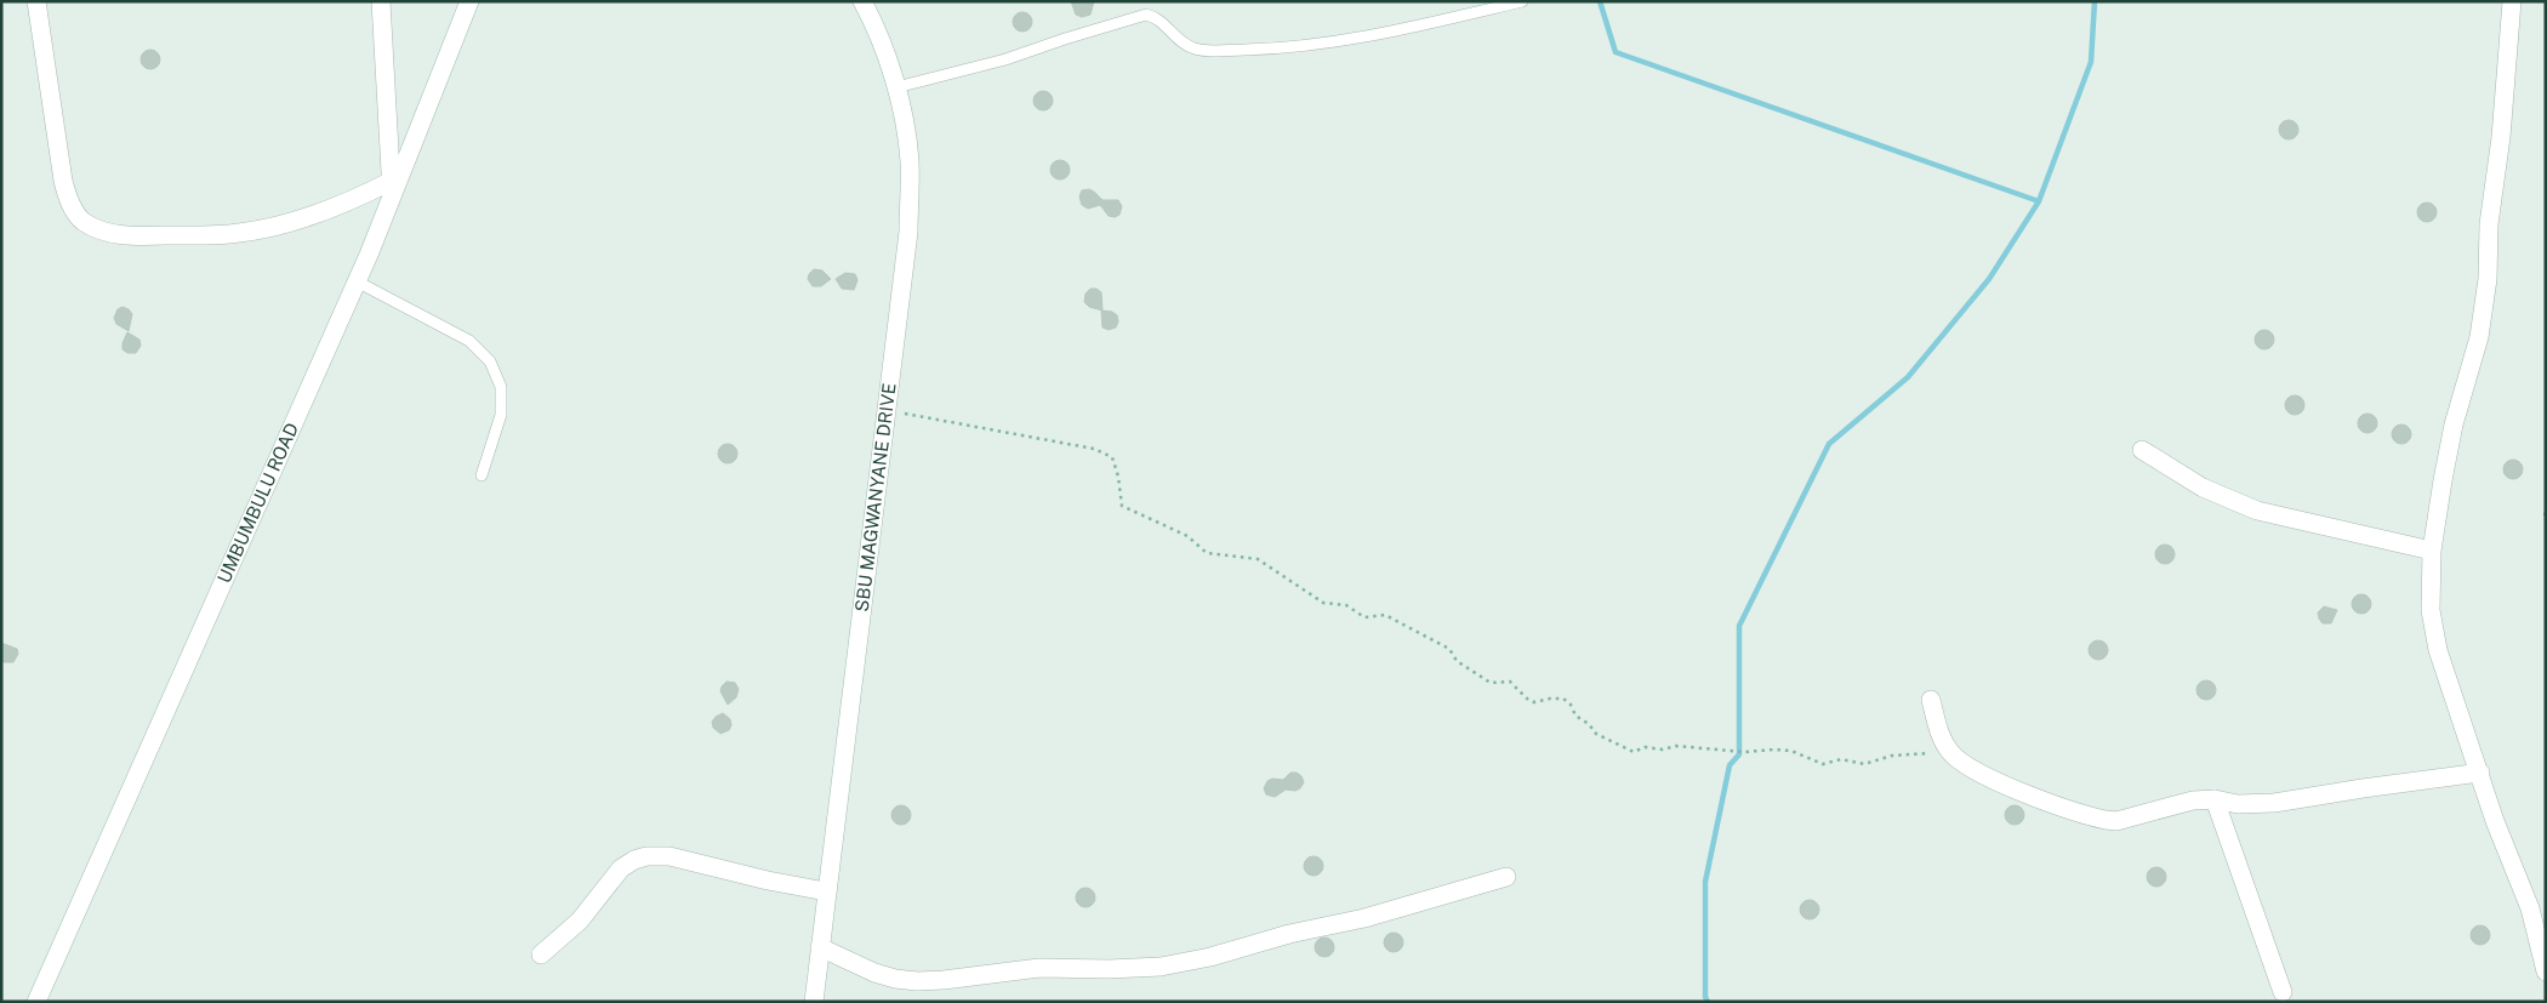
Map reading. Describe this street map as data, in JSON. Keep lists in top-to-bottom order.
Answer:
{
  "streets": {
    "street": ["SBU MAGWANYANE DRIVE", "UMBUMBULU ROAD"]
  }
}
